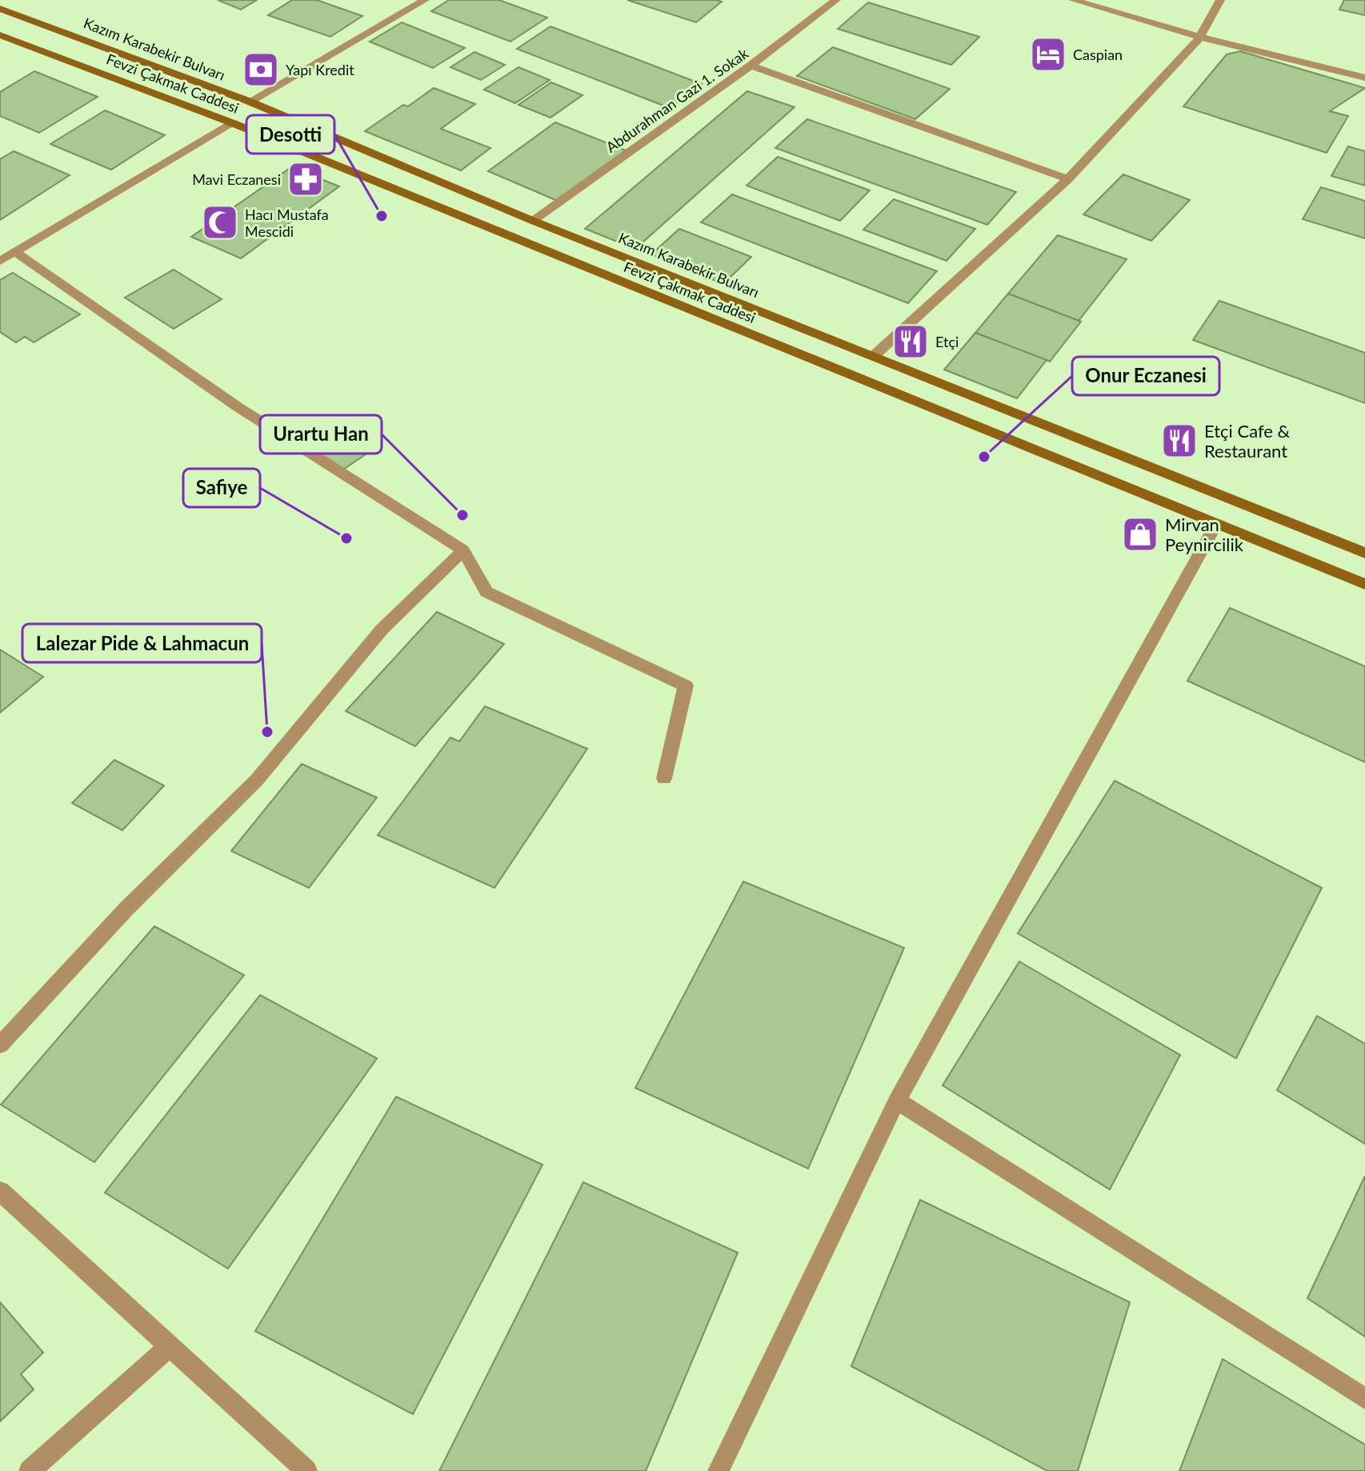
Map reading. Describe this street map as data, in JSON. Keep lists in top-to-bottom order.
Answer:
{
  "streets": {
    "main road": ["Kazım Karabekir Bulvarı", "Fevzi Çakmak Caddesi"],
    "street": ["Abdurahman Gazi 1. Sokak"]
  },
  "crossings": [
    ["Kazım Karabekir Bulvarı", "Abdurahman Gazi 1. Sokak"]
  ],
  "places": {
    "hotel": ["Caspian"],
    "bank": ["Yapı Kredit"],
    "pharmacy": ["Mavi Eczanesi"],
    "other": [
      "Desotti",
      "Onur Eczanesi",
      "Urartu Han",
      "Safiye",
      "Lalezar Pide & Lahmacun"
    ],
    "mosque": ["Hacı Mustafa Mescidi"],
    "restaurant": ["Etçi", "Etçi Cafe & Restaurant"],
    "shop": ["Mirvan Peynircilik"]
  }
}
